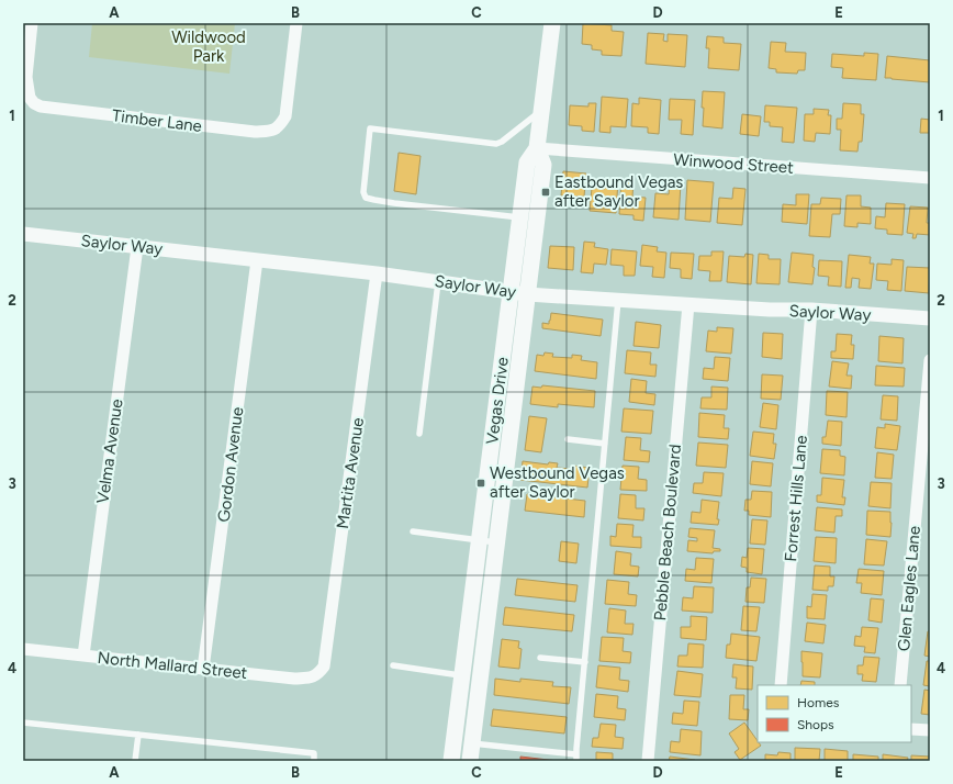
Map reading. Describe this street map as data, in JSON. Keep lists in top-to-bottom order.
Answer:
{
  "streets": {
    "main road": ["Vegas Drive"],
    "street": [
      "Timber Lane",
      "Winwood Street",
      "Saylor Way",
      "Velma Avenue",
      "Gordon Avenue",
      "Martita Avenue",
      "Forrest Hills Lane",
      "Pebble Beach Boulevard",
      "Glen Eagles Lane",
      "North Mallard Street"
    ]
  },
  "crossings": [
    ["Winwood Street", "Vegas Drive"],
    ["Saylor Way", "Vegas Drive"],
    ["Saylor Way", "Velma Avenue"],
    ["Saylor Way", "Gordon Avenue"],
    ["Saylor Way", "Martita Avenue"],
    ["Saylor Way", "Forrest Hills Lane"],
    ["Saylor Way", "Pebble Beach Boulevard"],
    ["Velma Avenue", "North Mallard Street"],
    ["Gordon Avenue", "North Mallard Street"],
    ["Martita Avenue", "North Mallard Street"]
  ],
  "parks": ["Wildwood Park"],
  "places": {
    "transit": ["Eastbound Vegas after Saylor", "Westbound Vegas after Saylor"]
  },
  "legend": ["Homes", "Shops"],
  "grid": {
    "columns": [
      "A",
      "B",
      "C",
      "D",
      "E"
    ],
    "rows": [
      "1",
      "2",
      "3",
      "4"
    ]
  }
}
